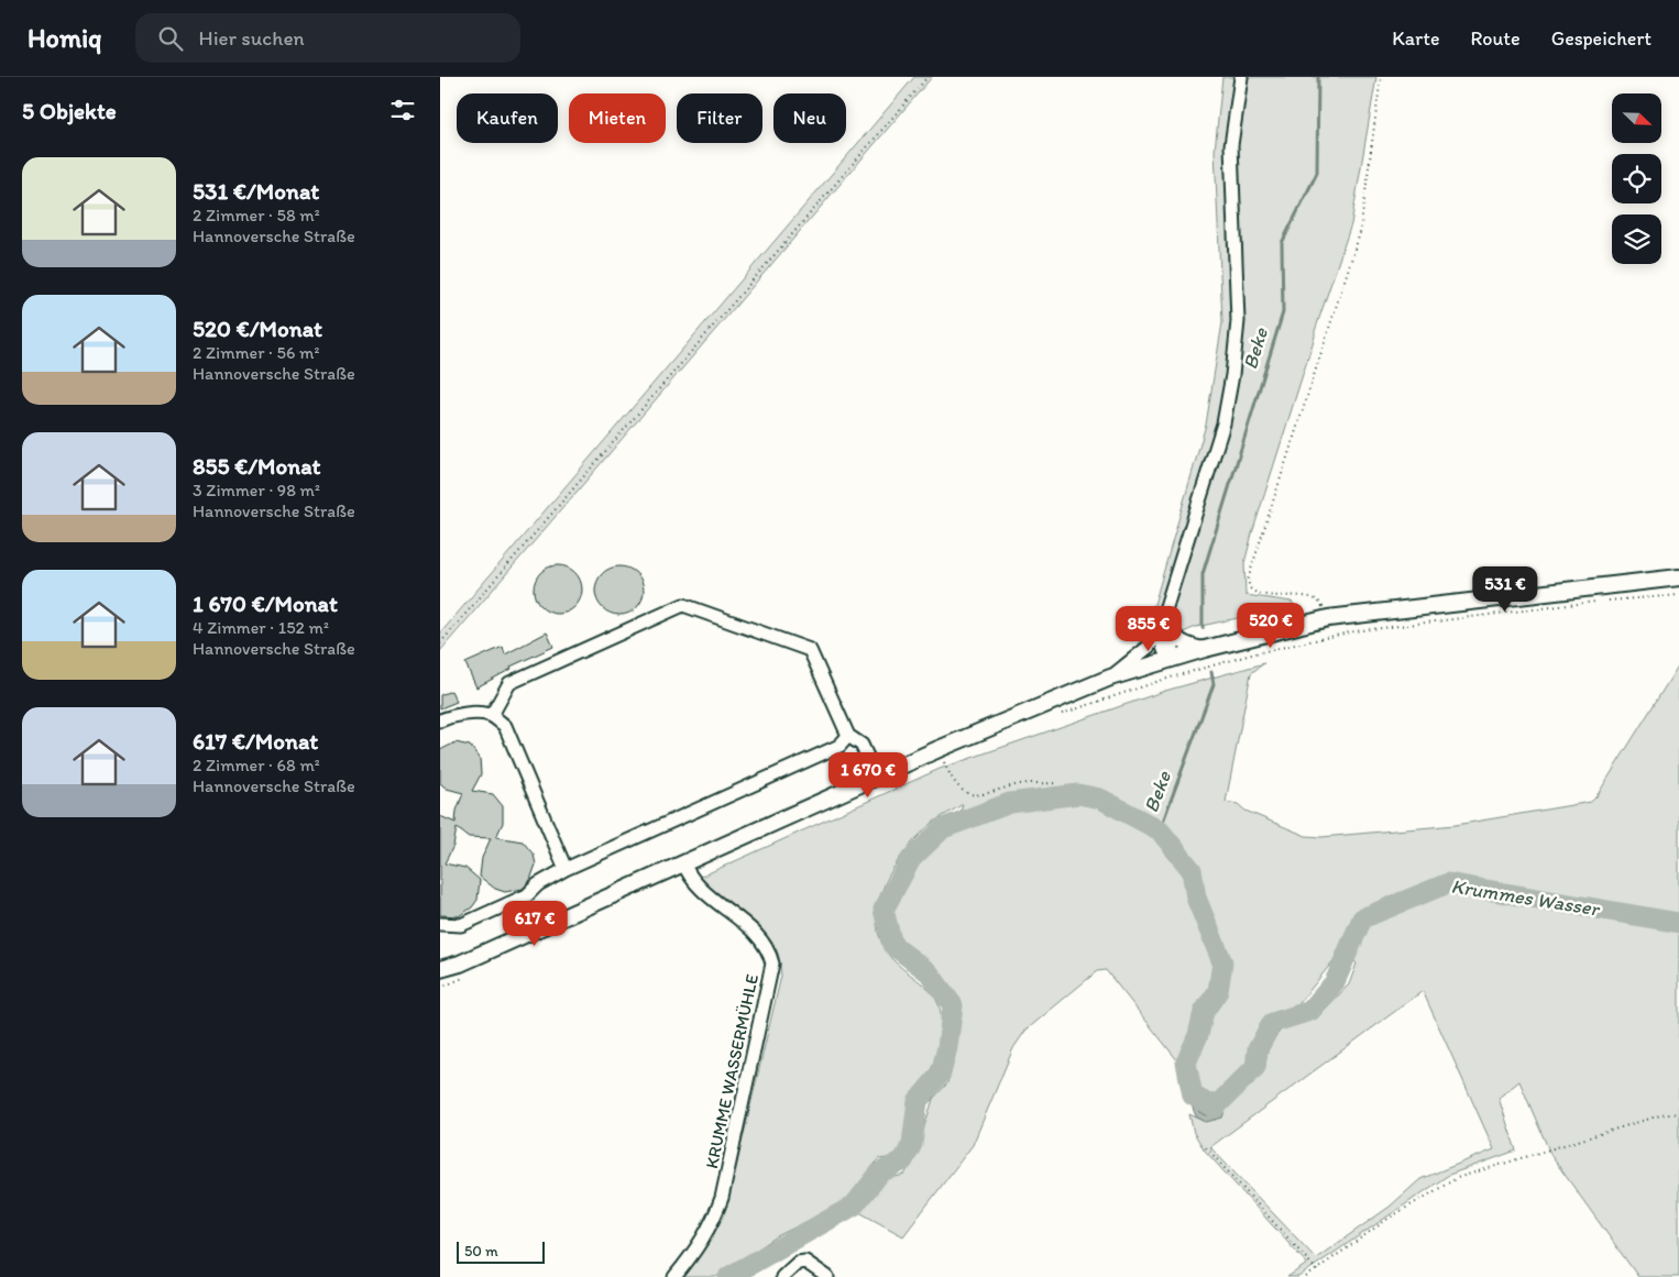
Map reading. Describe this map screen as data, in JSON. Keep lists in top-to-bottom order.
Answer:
{
  "streets": {
    "street": ["KRUMME WASSERMÜHLE"]
  },
  "water": ["Beke", "Krummes Wasser"],
  "scale_bar": "50 m",
  "north": "bottom right",
  "page": {
    "header": "Homiq",
    "search": "Hier suchen",
    "nav": ["Karte", "Route", "Gespeichert"],
    "heading": "5 Objekte",
    "chip": [
      "Kaufen",
      "Mieten",
      "Filter",
      "Neu"
    ],
    "list": [
      {
        "name": "531 €/Monat",
        "note": "2 Zimmer · 58 m² · Hannoversche Straße"
      },
      {
        "name": "520 €/Monat",
        "note": "2 Zimmer · 56 m² · Hannoversche Straße"
      },
      {
        "name": "855 €/Monat",
        "note": "3 Zimmer · 98 m² · Hannoversche Straße"
      },
      {
        "name": "1 670 €/Monat",
        "note": "4 Zimmer · 152 m² · Hannoversche Straße"
      },
      {
        "name": "617 €/Monat",
        "note": "2 Zimmer · 68 m² · Hannoversche Straße"
      }
    ],
    "price": [
      "531 €",
      "520 €",
      "855 €",
      "1 670 €",
      "617 €"
    ],
    "scale": "50 m"
  }
}
